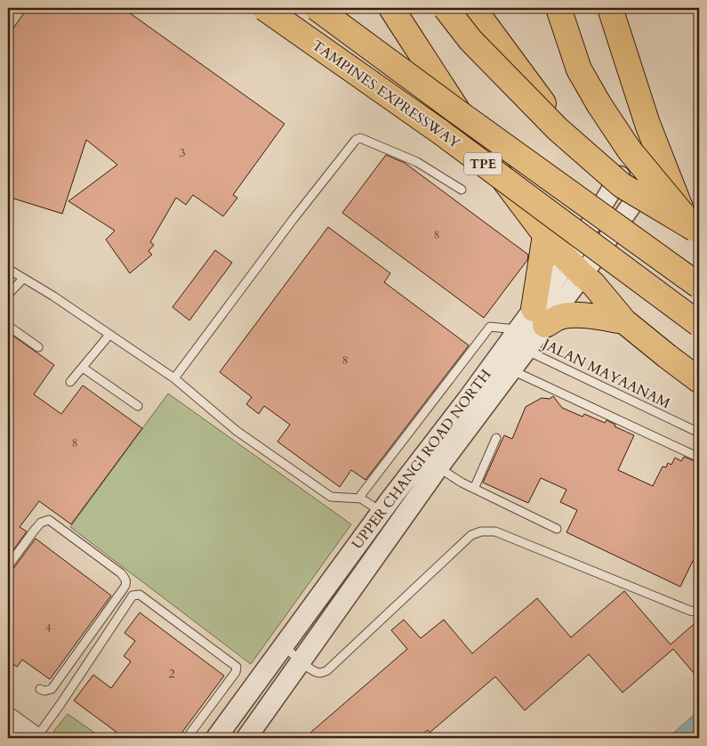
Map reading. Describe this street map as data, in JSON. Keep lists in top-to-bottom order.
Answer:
{
  "streets": {
    "main road": ["TAMPINES EXPRESSWAY", "TPE"],
    "street": ["UPPER CHANGI ROAD NORTH"],
    "lane": ["JALAN MAYAANAM"]
  },
  "crossings": [
    ["JALAN MAYAANAM", "UPPER CHANGI ROAD NORTH"]
  ],
  "house_numbers": [
    "3",
    "8",
    "8",
    "8",
    "4",
    "2"
  ]
}
